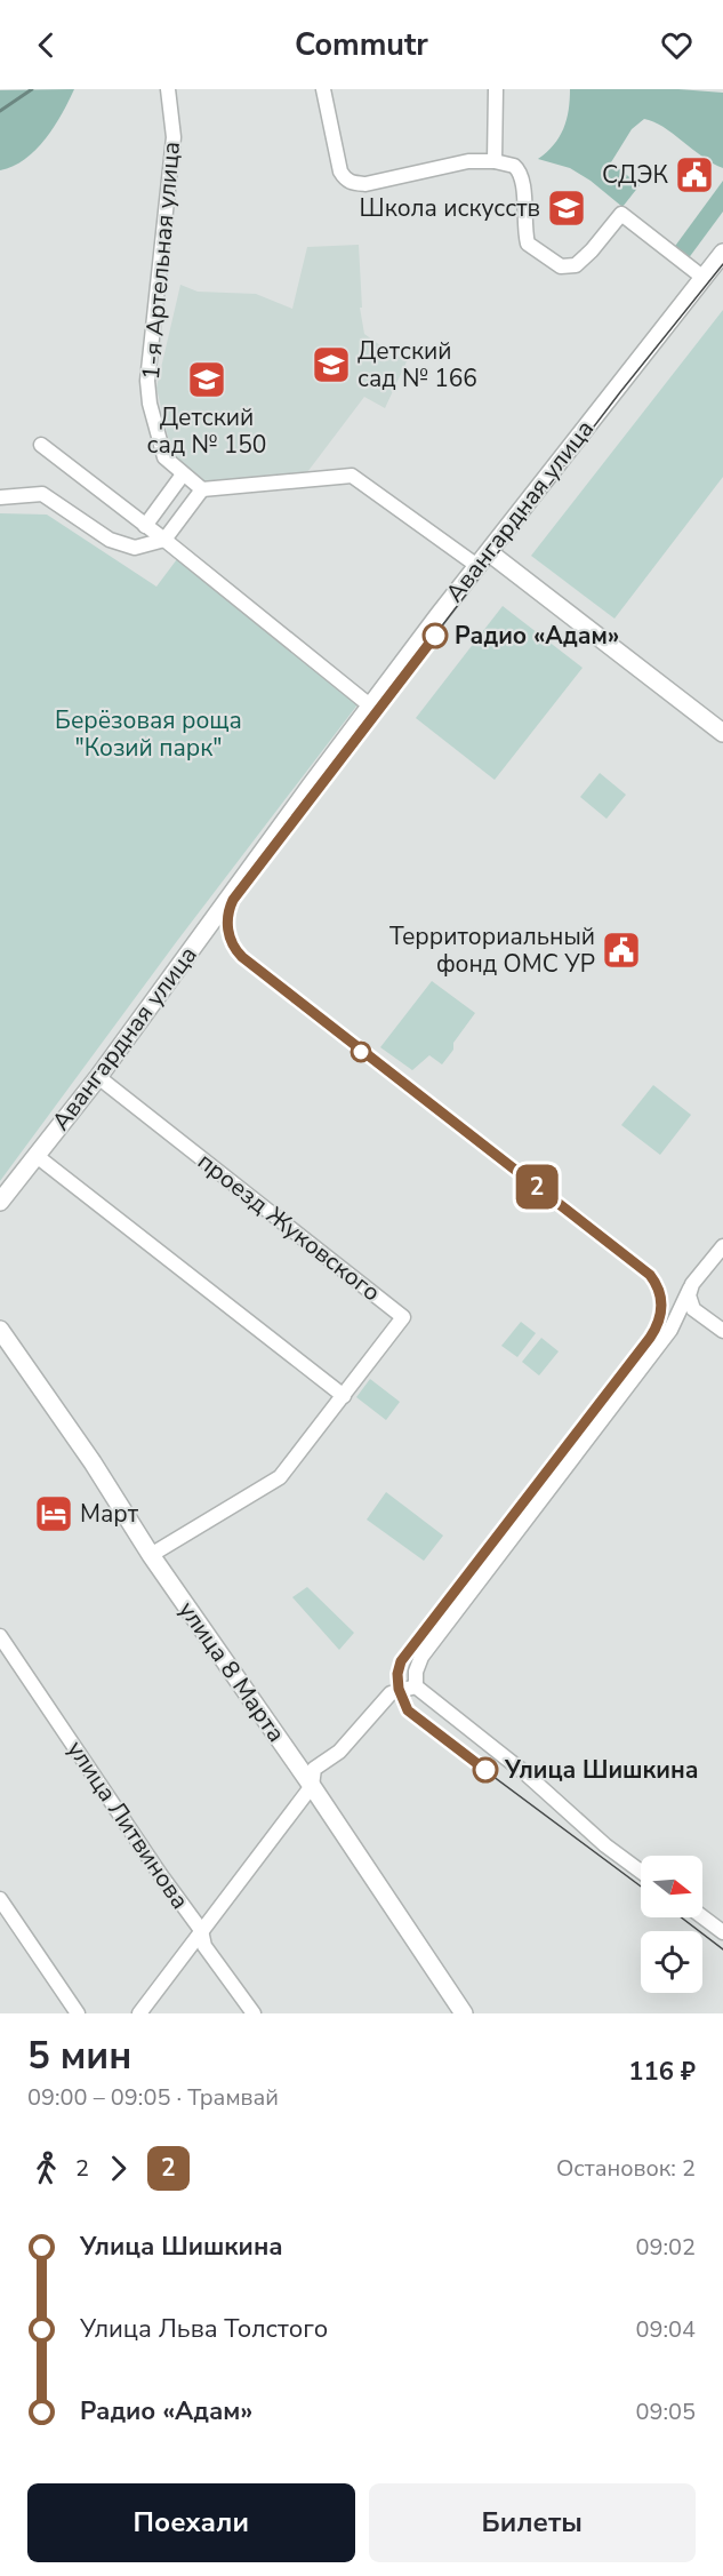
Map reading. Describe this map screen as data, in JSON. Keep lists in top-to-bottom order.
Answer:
{
  "streets": {
    "street": [
      "1-я Артельная улица",
      "Авангардная улица",
      "проезд Жуковского",
      "улица 8 Марта",
      "улица Литвинова"
    ]
  },
  "crossings": [
    ["Авангардная улица", "проезд Жуковского"],
    ["проезд Жуковского", "улица 8 Марта"]
  ],
  "parks": ["Берёзовая роща \"Козий парк\""],
  "places": {
    "public building": ["СДЭК", "Территориальный фонд ОМС УР"],
    "school or university": ["Школа искусств", "Детский сад № 166", "Детский сад № 150"],
    "other": ["Радио «Адам»", "Улица Шишкина"],
    "hotel": ["Март"]
  },
  "lines": ["tram line 2"],
  "north": "right",
  "page": {
    "header": "Commutr",
    "on_map": "2",
    "heading": ["5 мин", "09:00 – 09:05 · Трамвай", "116 ₽"],
    "legs": ["2", "2", "Остановок: 2"],
    "list": [
      {
        "name": "Улица Шишкина",
        "value": "09:02"
      },
      {
        "name": "Улица Льва Толстого",
        "value": "09:04"
      },
      {
        "name": "Радио «Адам»",
        "value": "09:05"
      }
    ],
    "buttons": ["Поехали", "Билеты"]
  }
}
